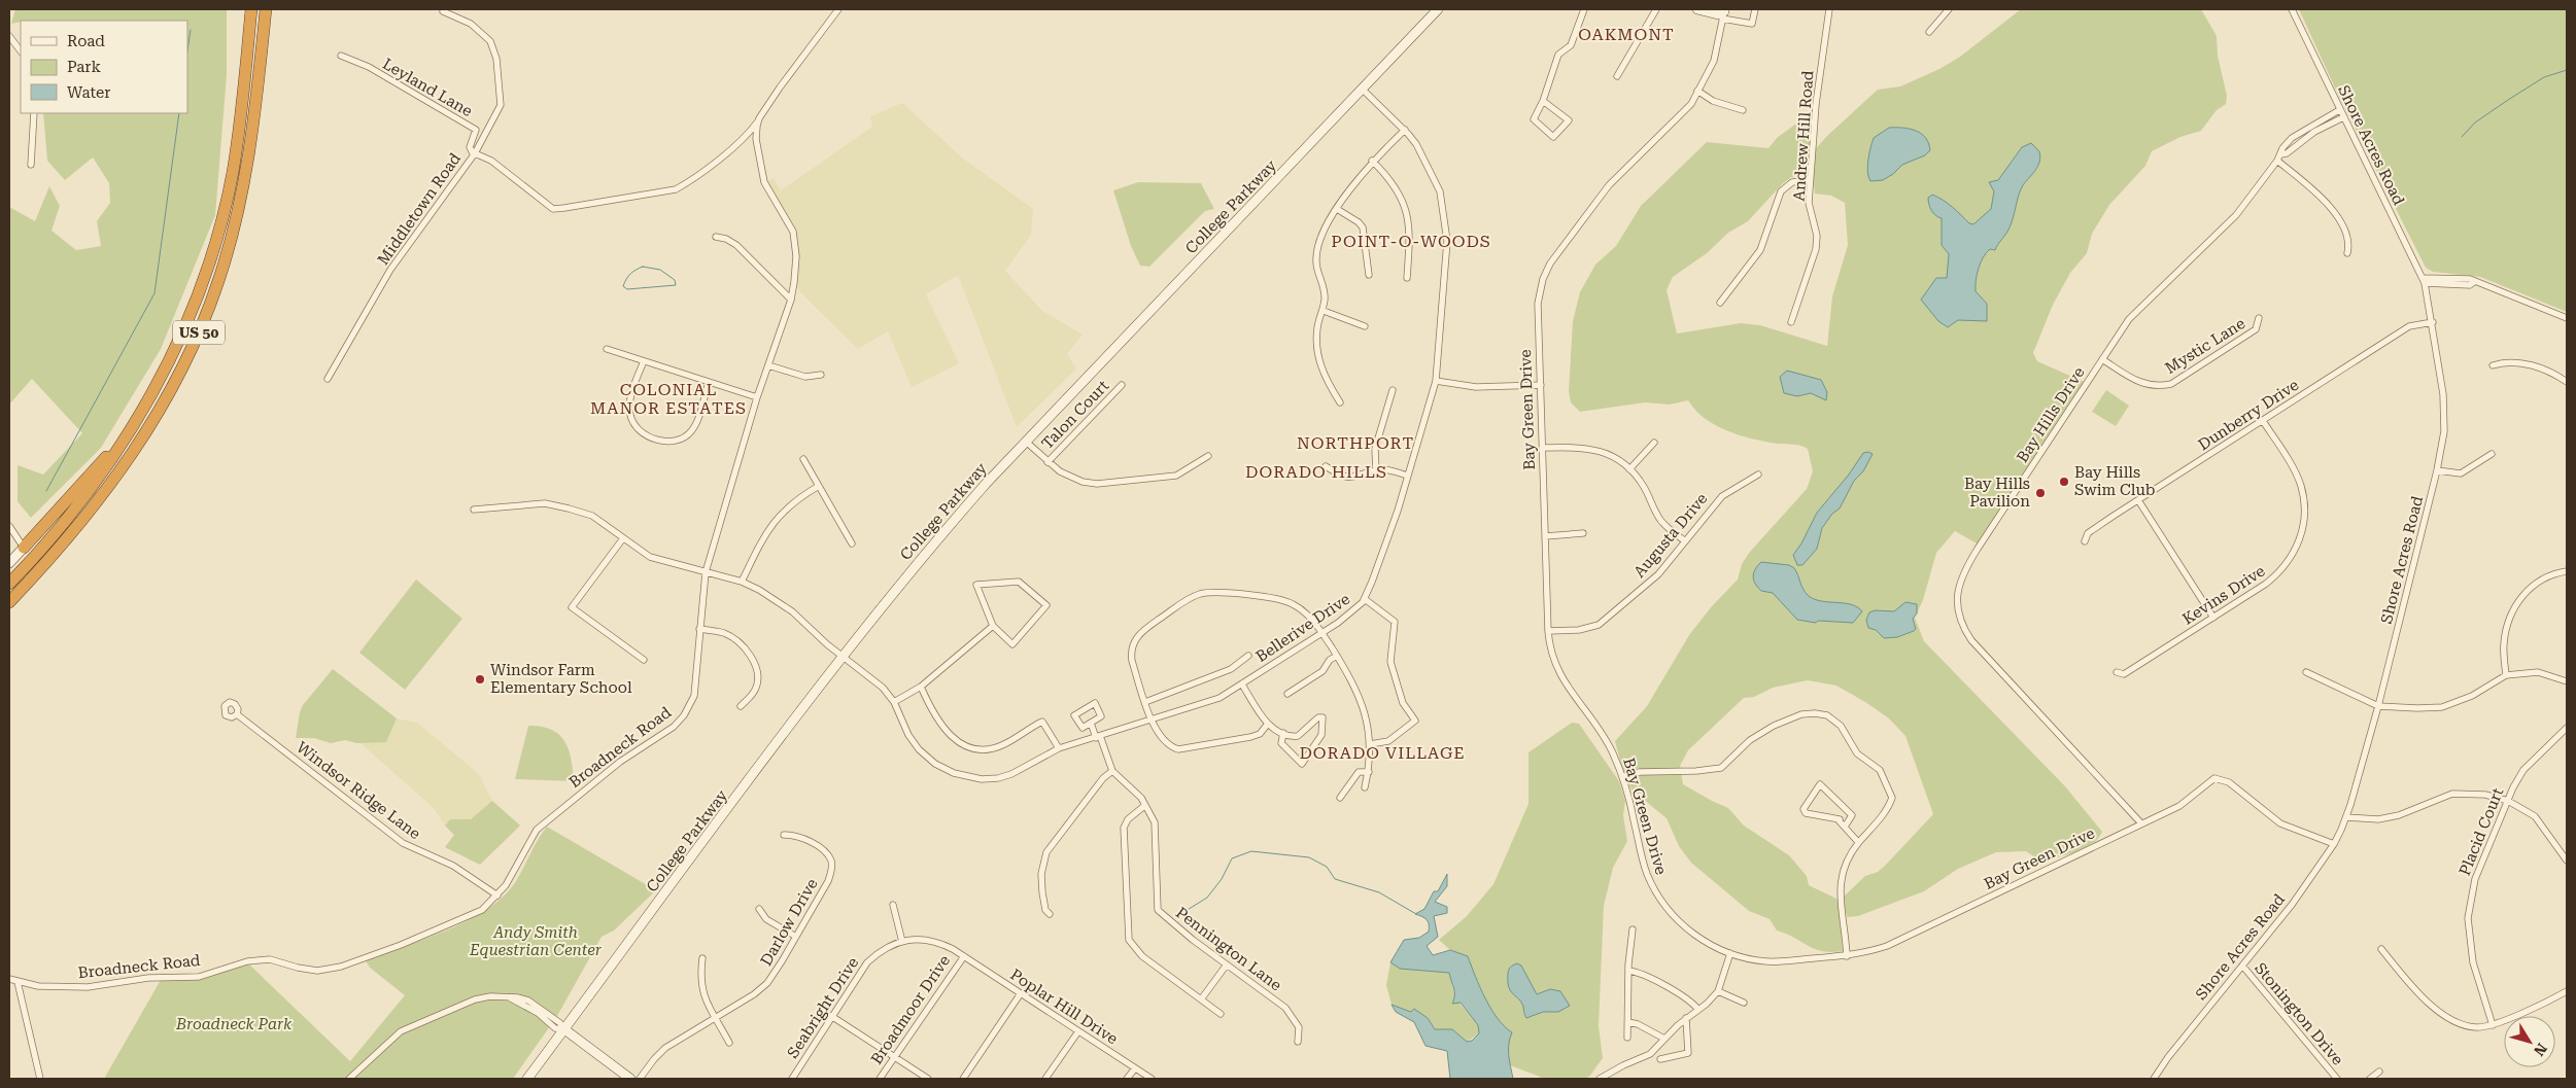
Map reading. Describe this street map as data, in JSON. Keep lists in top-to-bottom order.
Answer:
{
  "streets": {
    "highway": ["US 50"],
    "main road": ["College Parkway"],
    "street": [
      "Leyland Lane",
      "Andrew Hill Road",
      "Shore Acres Road",
      "Middletown Road",
      "Mystic Lane",
      "Bay Green Drive",
      "Talon Court",
      "Bay Hills Drive",
      "Dunberry Drive",
      "Augusta Drive",
      "Kevins Drive",
      "Bellerive Drive",
      "Broadneck Road",
      "Windsor Ridge Lane",
      "Placid Court",
      "Darlow Drive",
      "Pennington Lane",
      "Poplar Hill Drive",
      "Seabright Drive",
      "Broadmoor Drive",
      "Stonington Drive"
    ]
  },
  "crossings": [
    ["Leyland Lane", "Middletown Road"],
    ["Shore Acres Road", "Bay Green Drive"],
    ["Shore Acres Road", "Bay Hills Drive"],
    ["Shore Acres Road", "Dunberry Drive"],
    ["Shore Acres Road", "Stonington Drive"],
    ["College Parkway", "Bellerive Drive"],
    ["Middletown Road", "Broadneck Road"],
    ["Mystic Lane", "Bay Hills Drive"],
    ["Bay Green Drive", "Bay Hills Drive"],
    ["Bay Green Drive", "Augusta Drive"],
    ["Dunberry Drive", "Kevins Drive"],
    ["Bellerive Drive", "Broadneck Road"],
    ["Bellerive Drive", "Pennington Lane"],
    ["Broadneck Road", "Windsor Ridge Lane"],
    ["Poplar Hill Drive", "Seabright Drive"],
    ["Poplar Hill Drive", "Broadmoor Drive"],
    ["Seabright Drive", "Broadmoor Drive"]
  ],
  "districts": [
    "OAKMONT",
    "POINT-O-WOODS",
    "COLONIAL MANOR ESTATES",
    "NORTHPORT",
    "DORADO HILLS",
    "DORADO VILLAGE"
  ],
  "parks": ["Andy Smith Equestrian Center", "Broadneck Park"],
  "places": ["Bay Hills Swim Club", "Bay Hills Pavilion", "Windsor Farm Elementary School"],
  "legend": ["Road", "Park", "Water"],
  "north": "bottom right"
}
